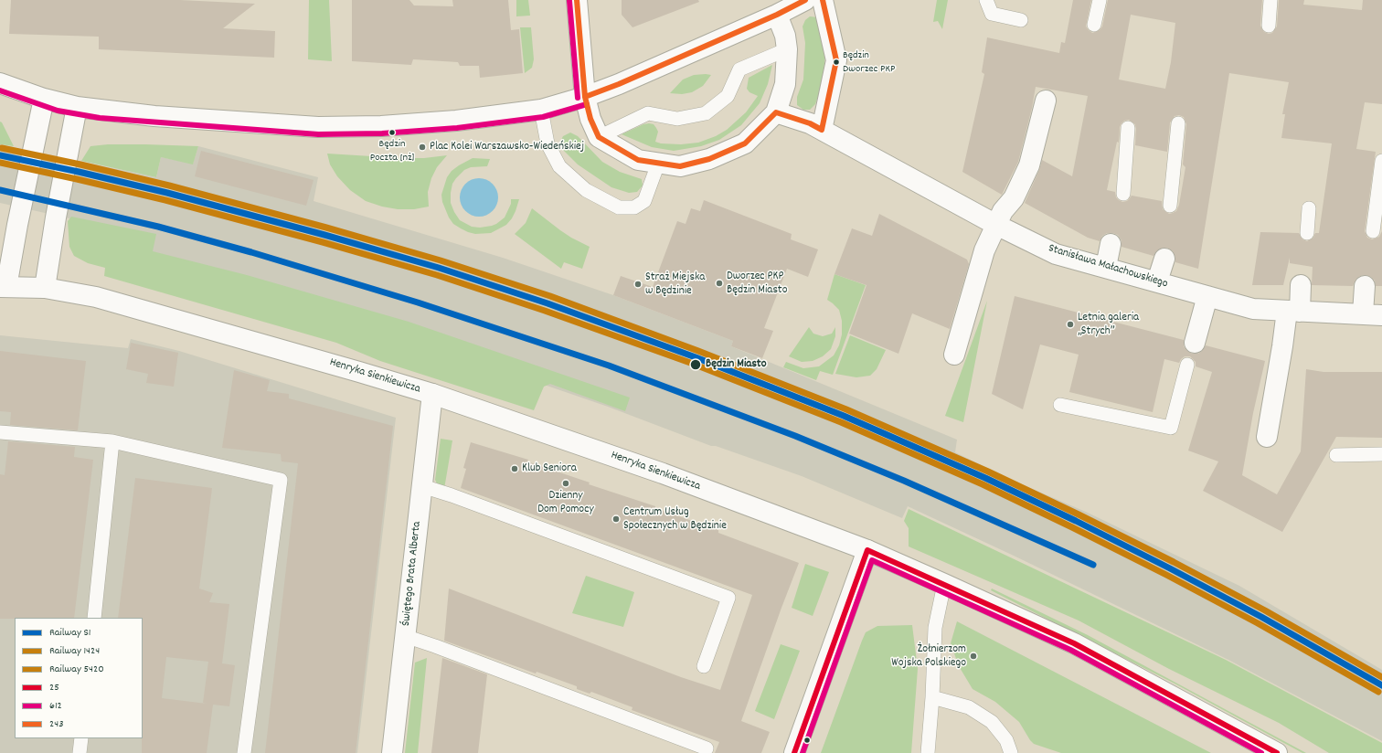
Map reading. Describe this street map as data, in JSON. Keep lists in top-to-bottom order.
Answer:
{
  "streets": {
    "street": ["Stanisława Małachowskiego", "Henryka Sienkiewicza", "Świętego Brata Alberta"]
  },
  "crossings": [
    ["Henryka Sienkiewicza", "Świętego Brata Alberta"]
  ],
  "places": [
    "Będzin Dworzec PKP",
    "Będzin Poczta [nż]",
    "Plac Kolei Warszawsko-Wiedeńskiej",
    "Dworzec PKP Będzin Miasto",
    "Straż Miejska w Będzinie",
    "Letnia galeria „Strych”",
    "Będzin Miasto",
    "Klub Seniora",
    "Dzienny Dom Pomocy",
    "Centrum Usług Społecznych w Będzinie",
    "Żołnierzom Wojska Polskiego"
  ],
  "lines": [
    "transit line 243",
    "transit line 612",
    "rail line 5420",
    "rail line S1",
    "rail line 1424",
    "transit line 25"
  ],
  "legend": [
    "Railway S1",
    "Railway 1424",
    "Railway 5420",
    "25",
    "612",
    "243"
  ]
}
